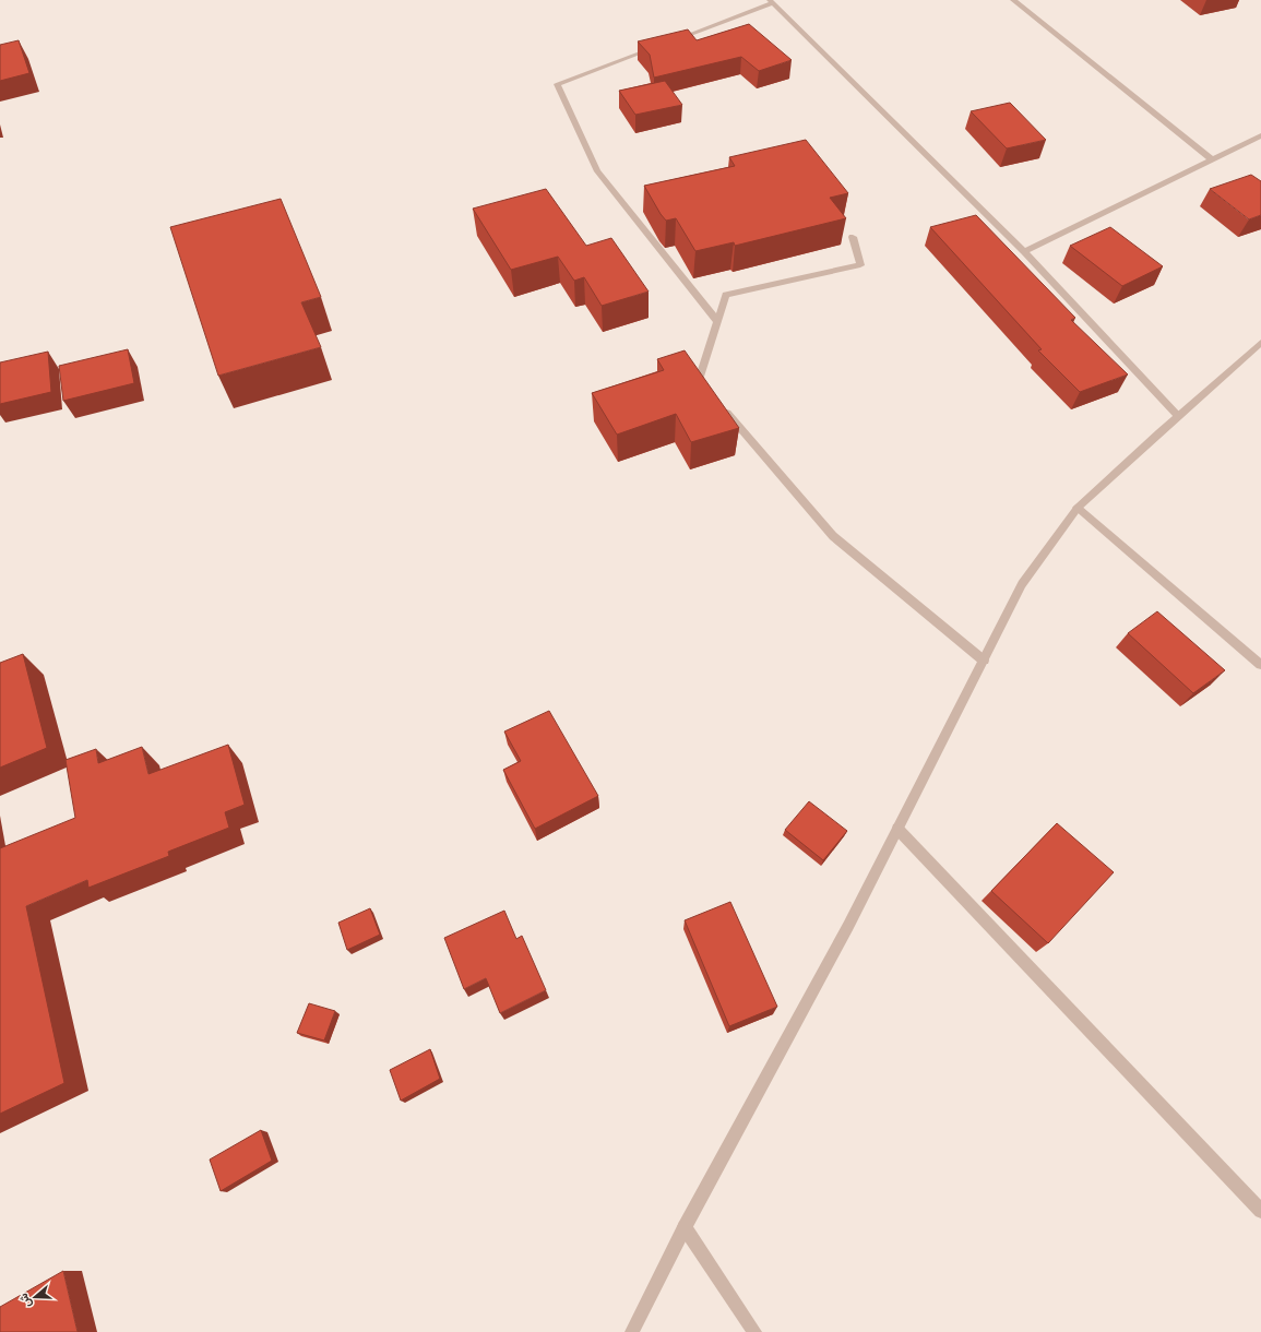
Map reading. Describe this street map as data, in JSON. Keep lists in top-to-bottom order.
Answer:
{
  "north": "left"
}
